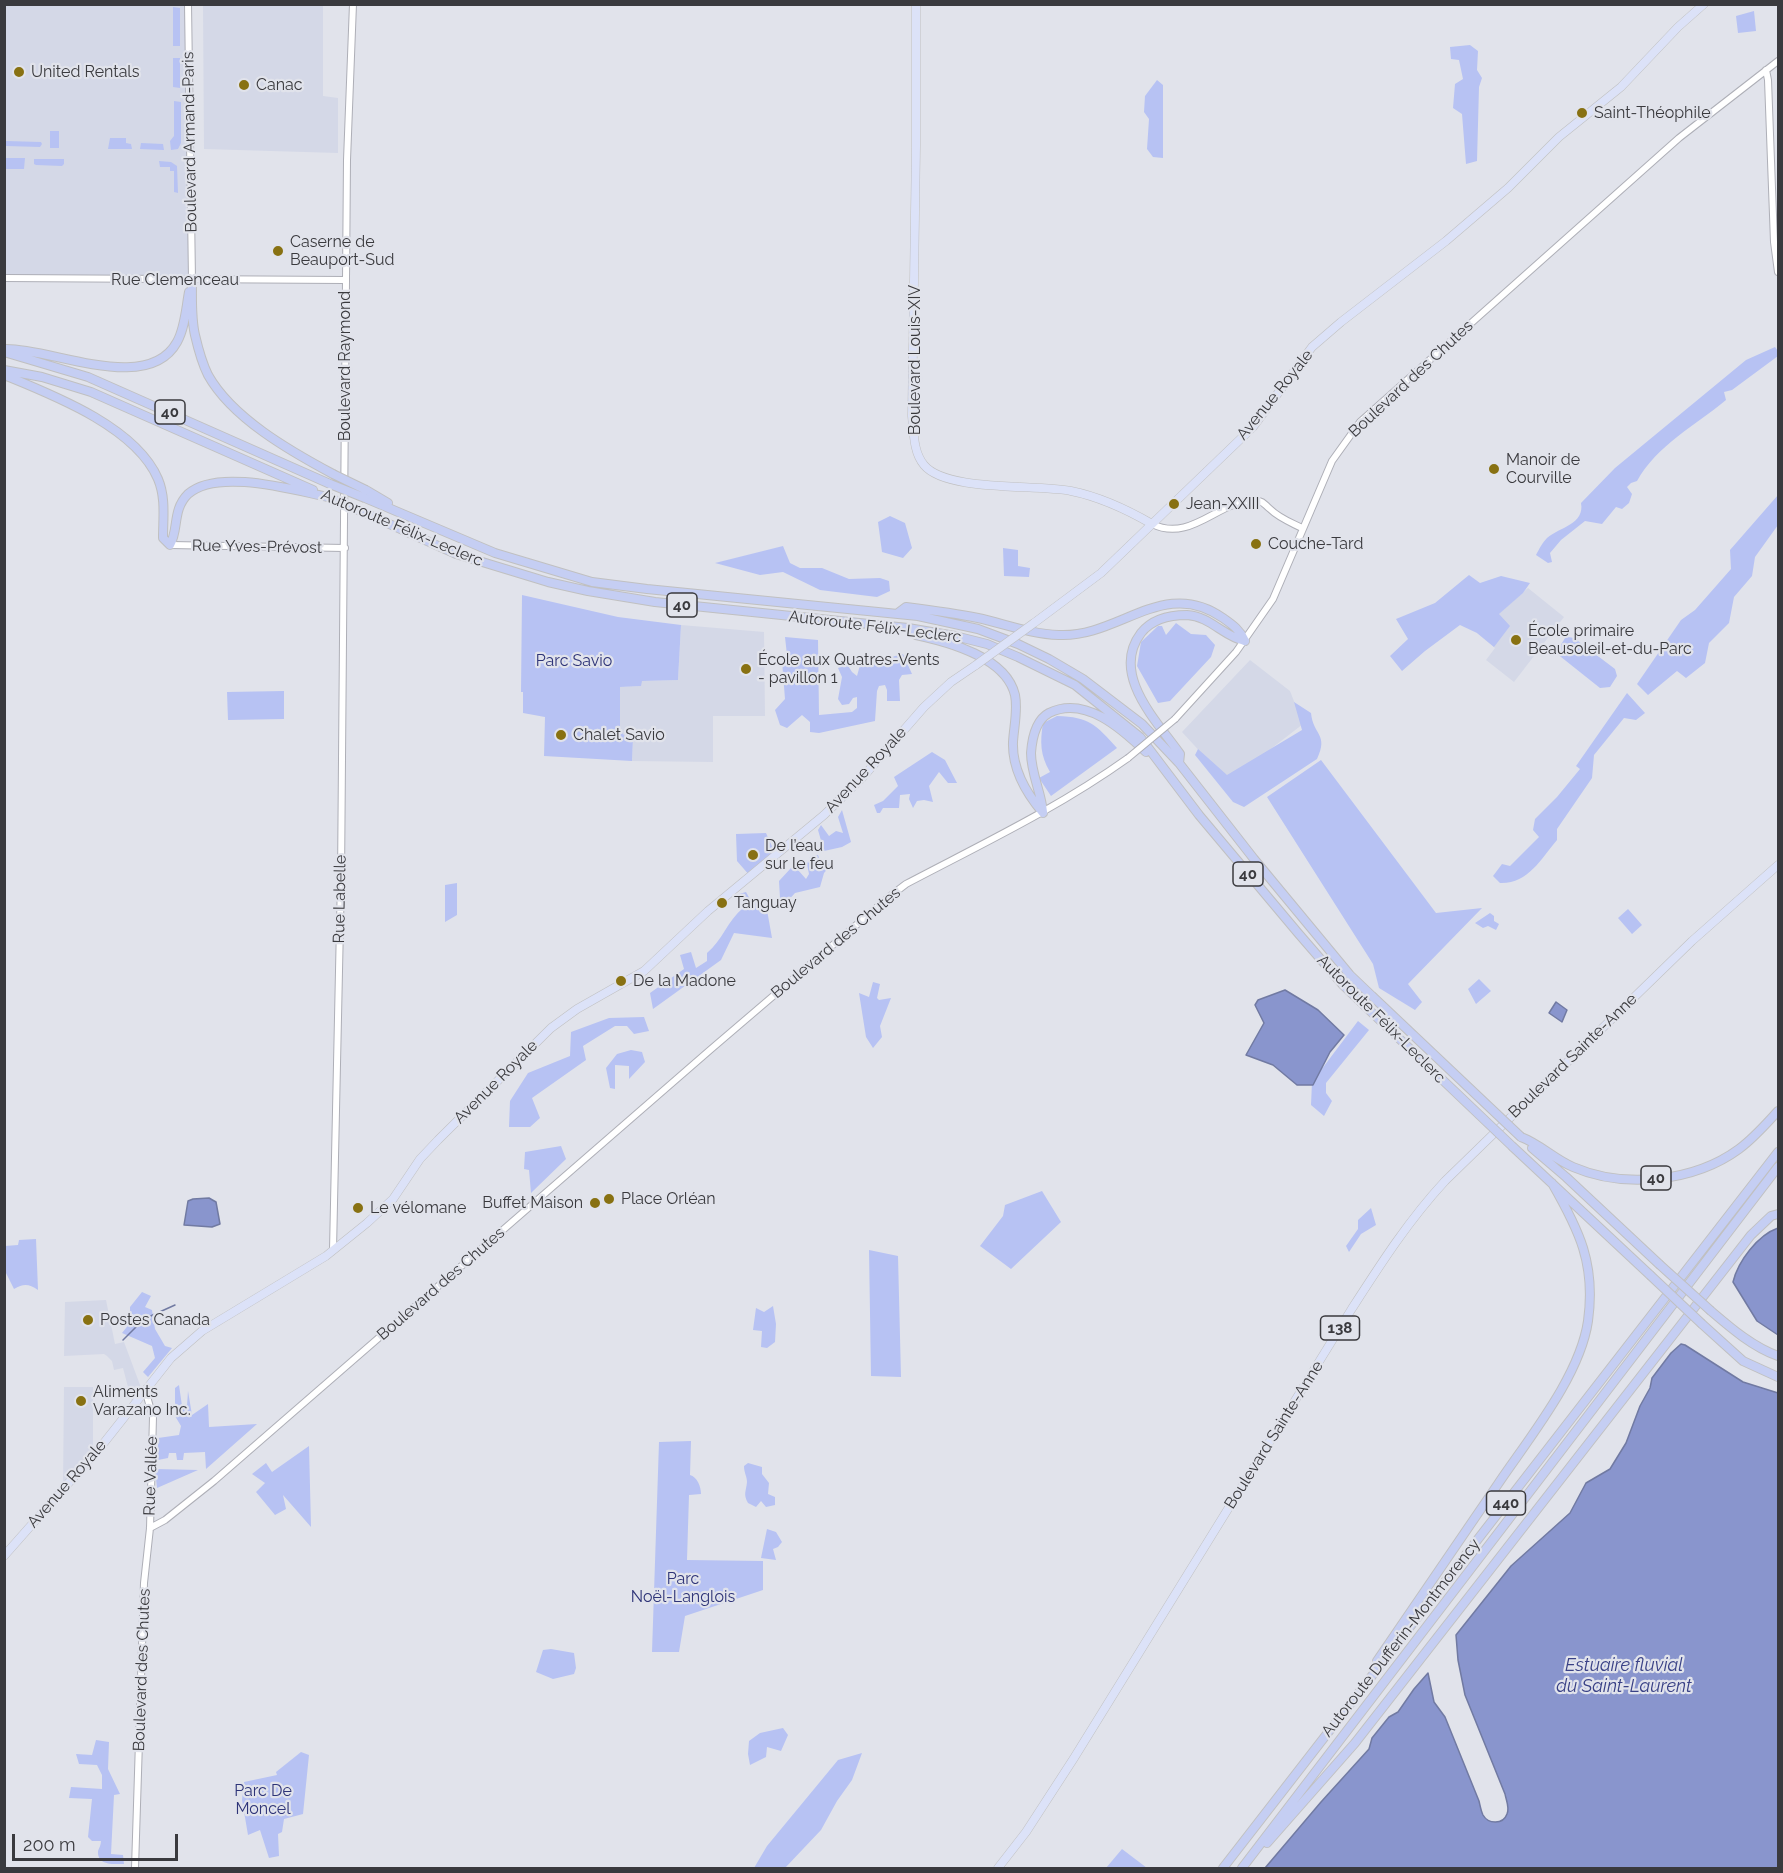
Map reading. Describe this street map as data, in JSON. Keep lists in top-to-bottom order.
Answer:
{
  "streets": {
    "highway": [
      "40",
      "Autoroute Félix-Leclerc",
      "440",
      "Autoroute Dufferin-Montmorency"
    ],
    "main road": [
      "Boulevard Louis-XIV",
      "Avenue Royale",
      "Boulevard Sainte-Anne",
      "138"
    ],
    "street": [
      "Boulevard Armand-Paris",
      "Rue Clemenceau",
      "Boulevard Raymond",
      "Boulevard des Chutes",
      "Rue Yves-Prévost",
      "Rue Labelle",
      "Rue Vallée"
    ]
  },
  "crossings": [
    ["Boulevard Armand-Paris", "Rue Clemenceau"],
    ["Rue Clemenceau", "Boulevard Raymond"],
    ["Boulevard Louis-XIV", "Boulevard des Chutes"],
    ["Boulevard Louis-XIV", "Avenue Royale"],
    ["Boulevard Raymond", "Rue Yves-Prévost"],
    ["Boulevard Raymond", "Rue Labelle"],
    ["Boulevard des Chutes", "Rue Vallée"],
    ["Avenue Royale", "Rue Labelle"],
    ["Avenue Royale", "Rue Vallée"],
    ["40", "Autoroute Félix-Leclerc"],
    ["Rue Yves-Prévost", "Rue Labelle"]
  ],
  "water": ["Estuaire fluvial du Saint-Laurent"],
  "parks": ["Parc Savio", "Parc Noël-Langlois", "Parc De Moncel"],
  "places": [
    "United Rentals",
    "Canac",
    "Saint-Théophile",
    "Caserne de Beauport-Sud",
    "Manoir de Courville",
    "Jean-XXIII",
    "Couche-Tard",
    "École primaire Beausoleil-et-du-Parc",
    "École aux Quatres-Vents - pavillon 1",
    "Chalet Savio",
    "De l’eau sur le feu",
    "Tanguay",
    "De la Madone",
    "Place Orléan",
    "Buffet Maison",
    "Le vélomane",
    "Postes Canada",
    "Aliments Varazano Inc."
  ],
  "scale_bar": "200 m"
}
